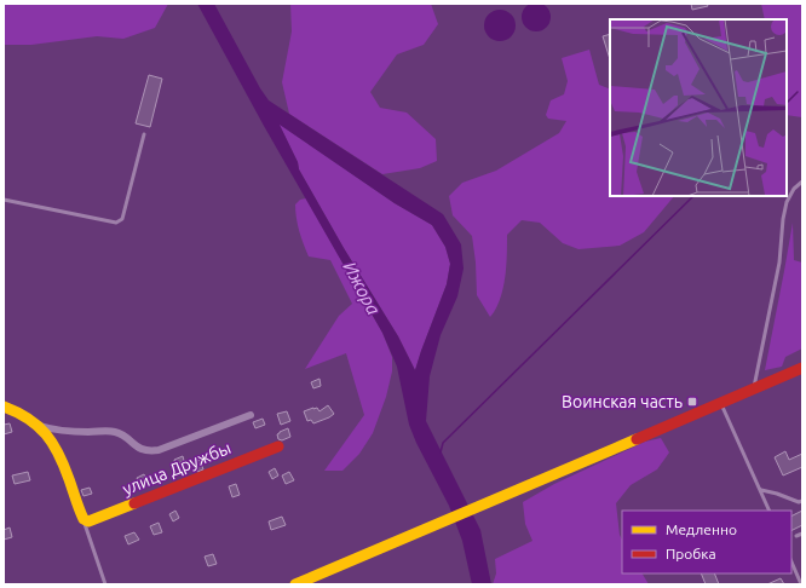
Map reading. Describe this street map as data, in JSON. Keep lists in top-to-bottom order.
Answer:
{
  "streets": {
    "main road": ["улица Дружбы"]
  },
  "water": ["Ижора"],
  "places": {
    "transit": ["Воинская часть"]
  },
  "legend": ["Медленно", "Пробка"]
}
